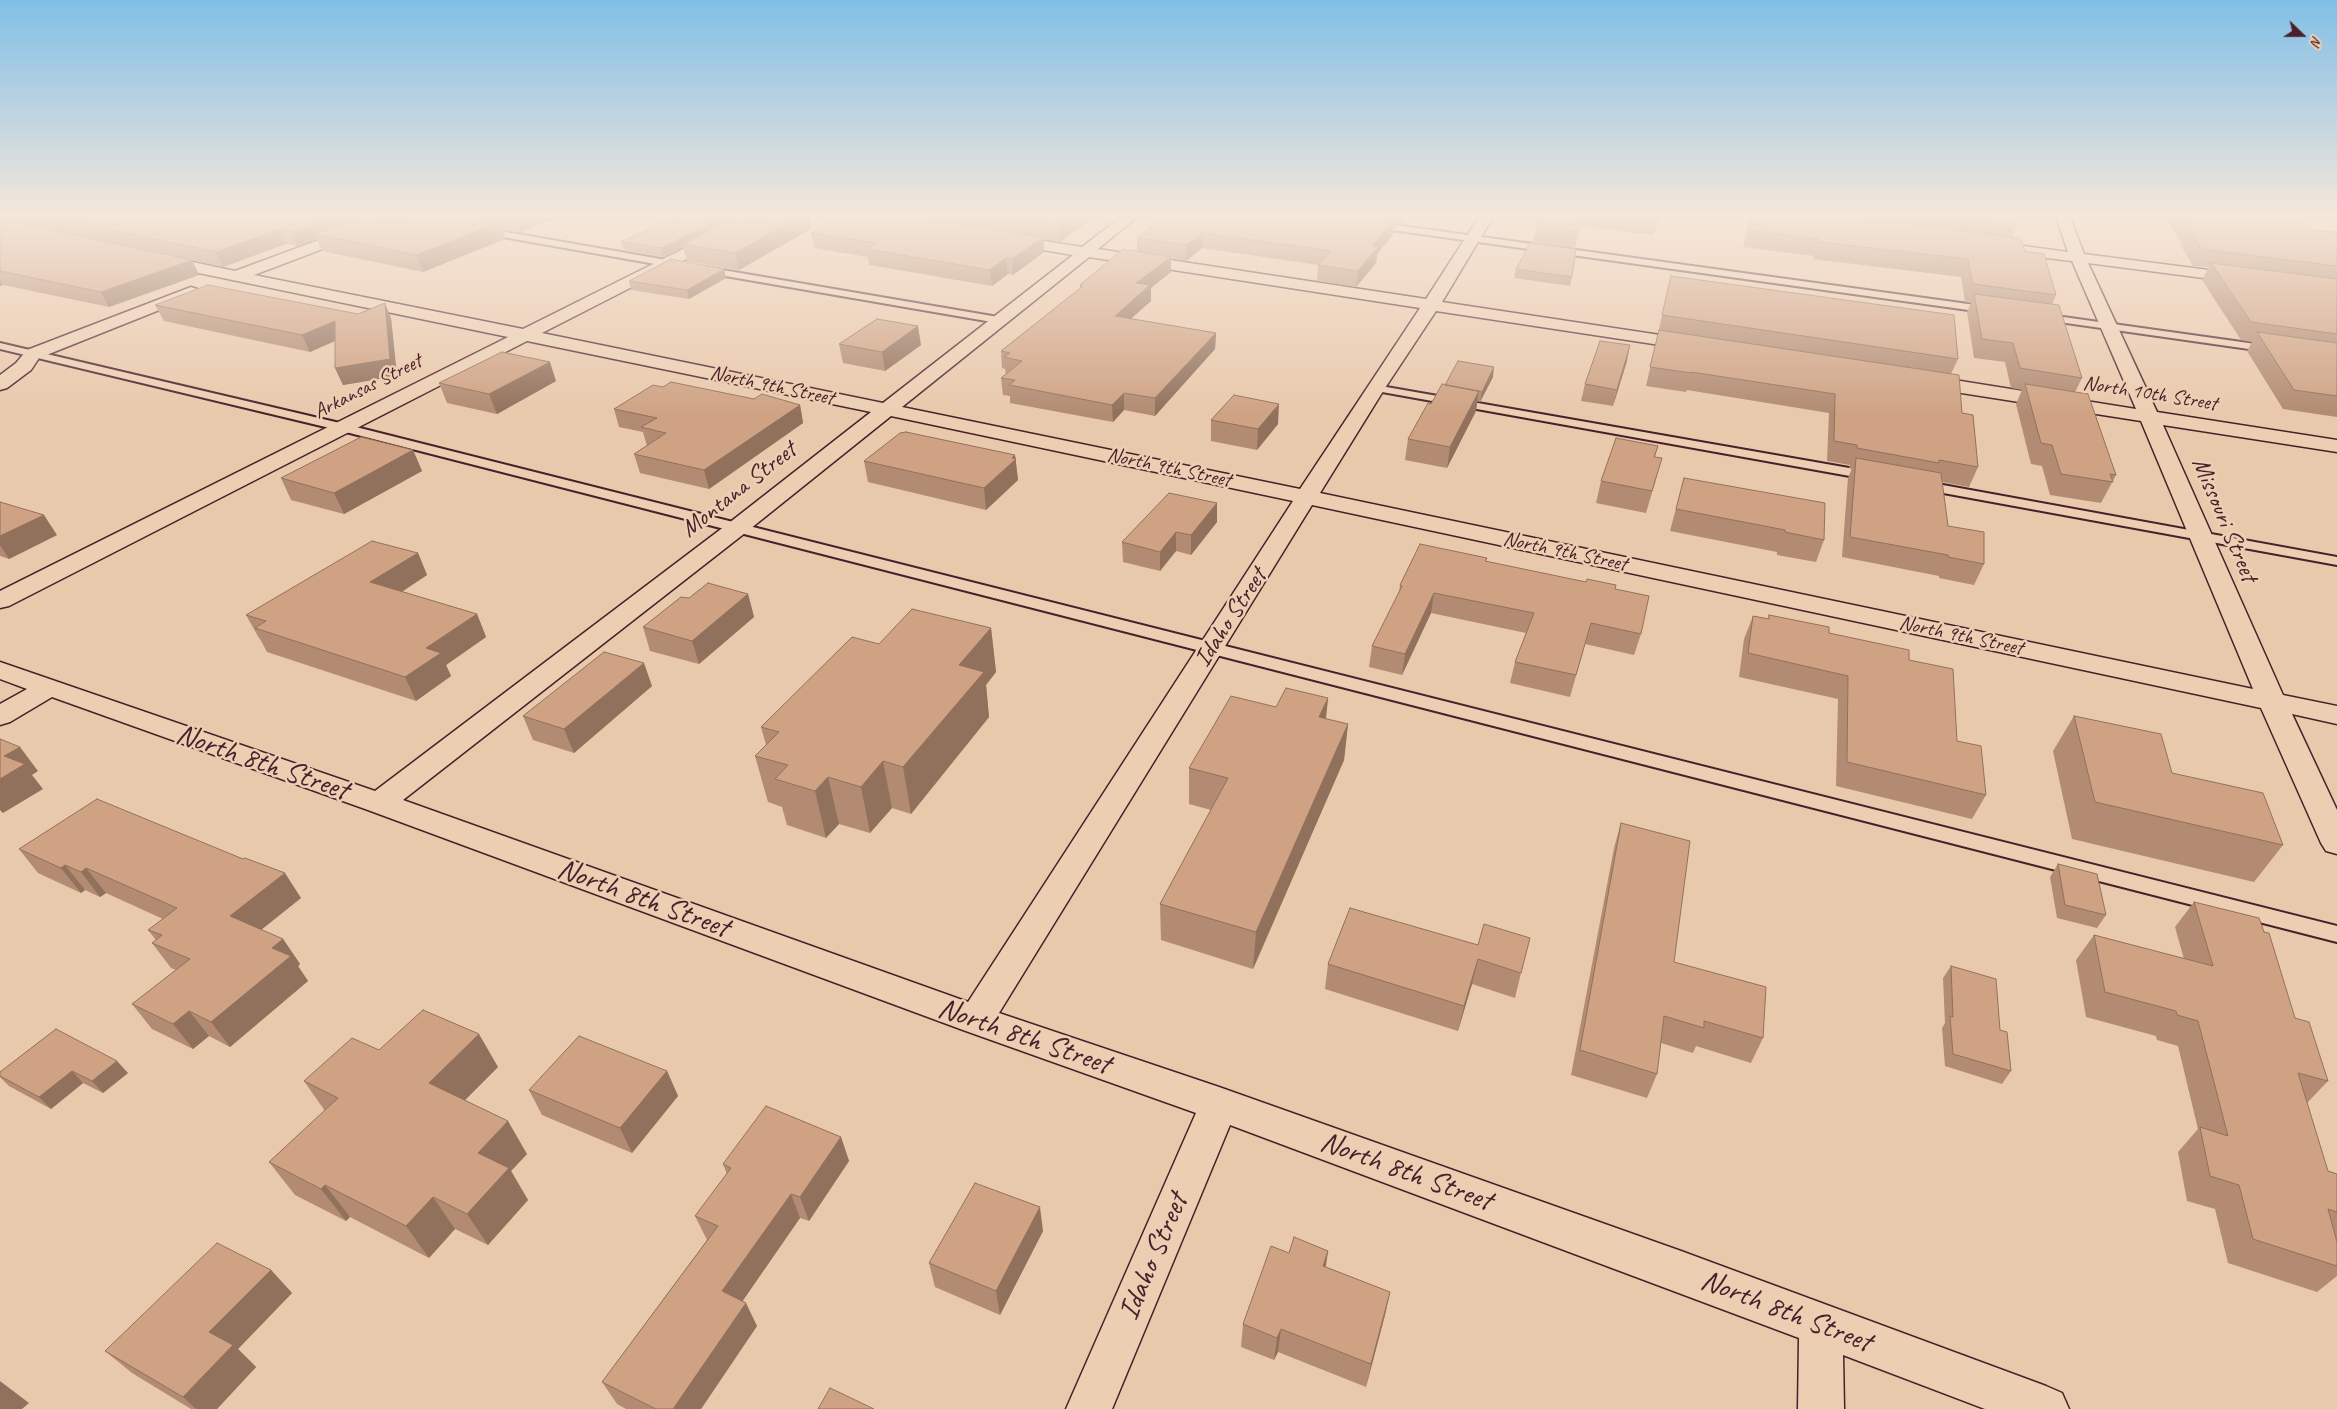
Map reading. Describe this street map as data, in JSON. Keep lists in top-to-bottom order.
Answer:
{
  "streets": {
    "street": [
      "North 9th Street",
      "Arkansas Street",
      "North 10th Street",
      "Montana Street",
      "Missouri Street",
      "Idaho Street",
      "North 8th Street"
    ]
  },
  "crossings": [
    ["North 9th Street", "Arkansas Street"],
    ["North 9th Street", "Montana Street"],
    ["North 9th Street", "Missouri Street"],
    ["North 9th Street", "Idaho Street"],
    ["North 10th Street", "Missouri Street"],
    ["Montana Street", "North 8th Street"],
    ["Idaho Street", "North 8th Street"]
  ],
  "north": "right"
}
